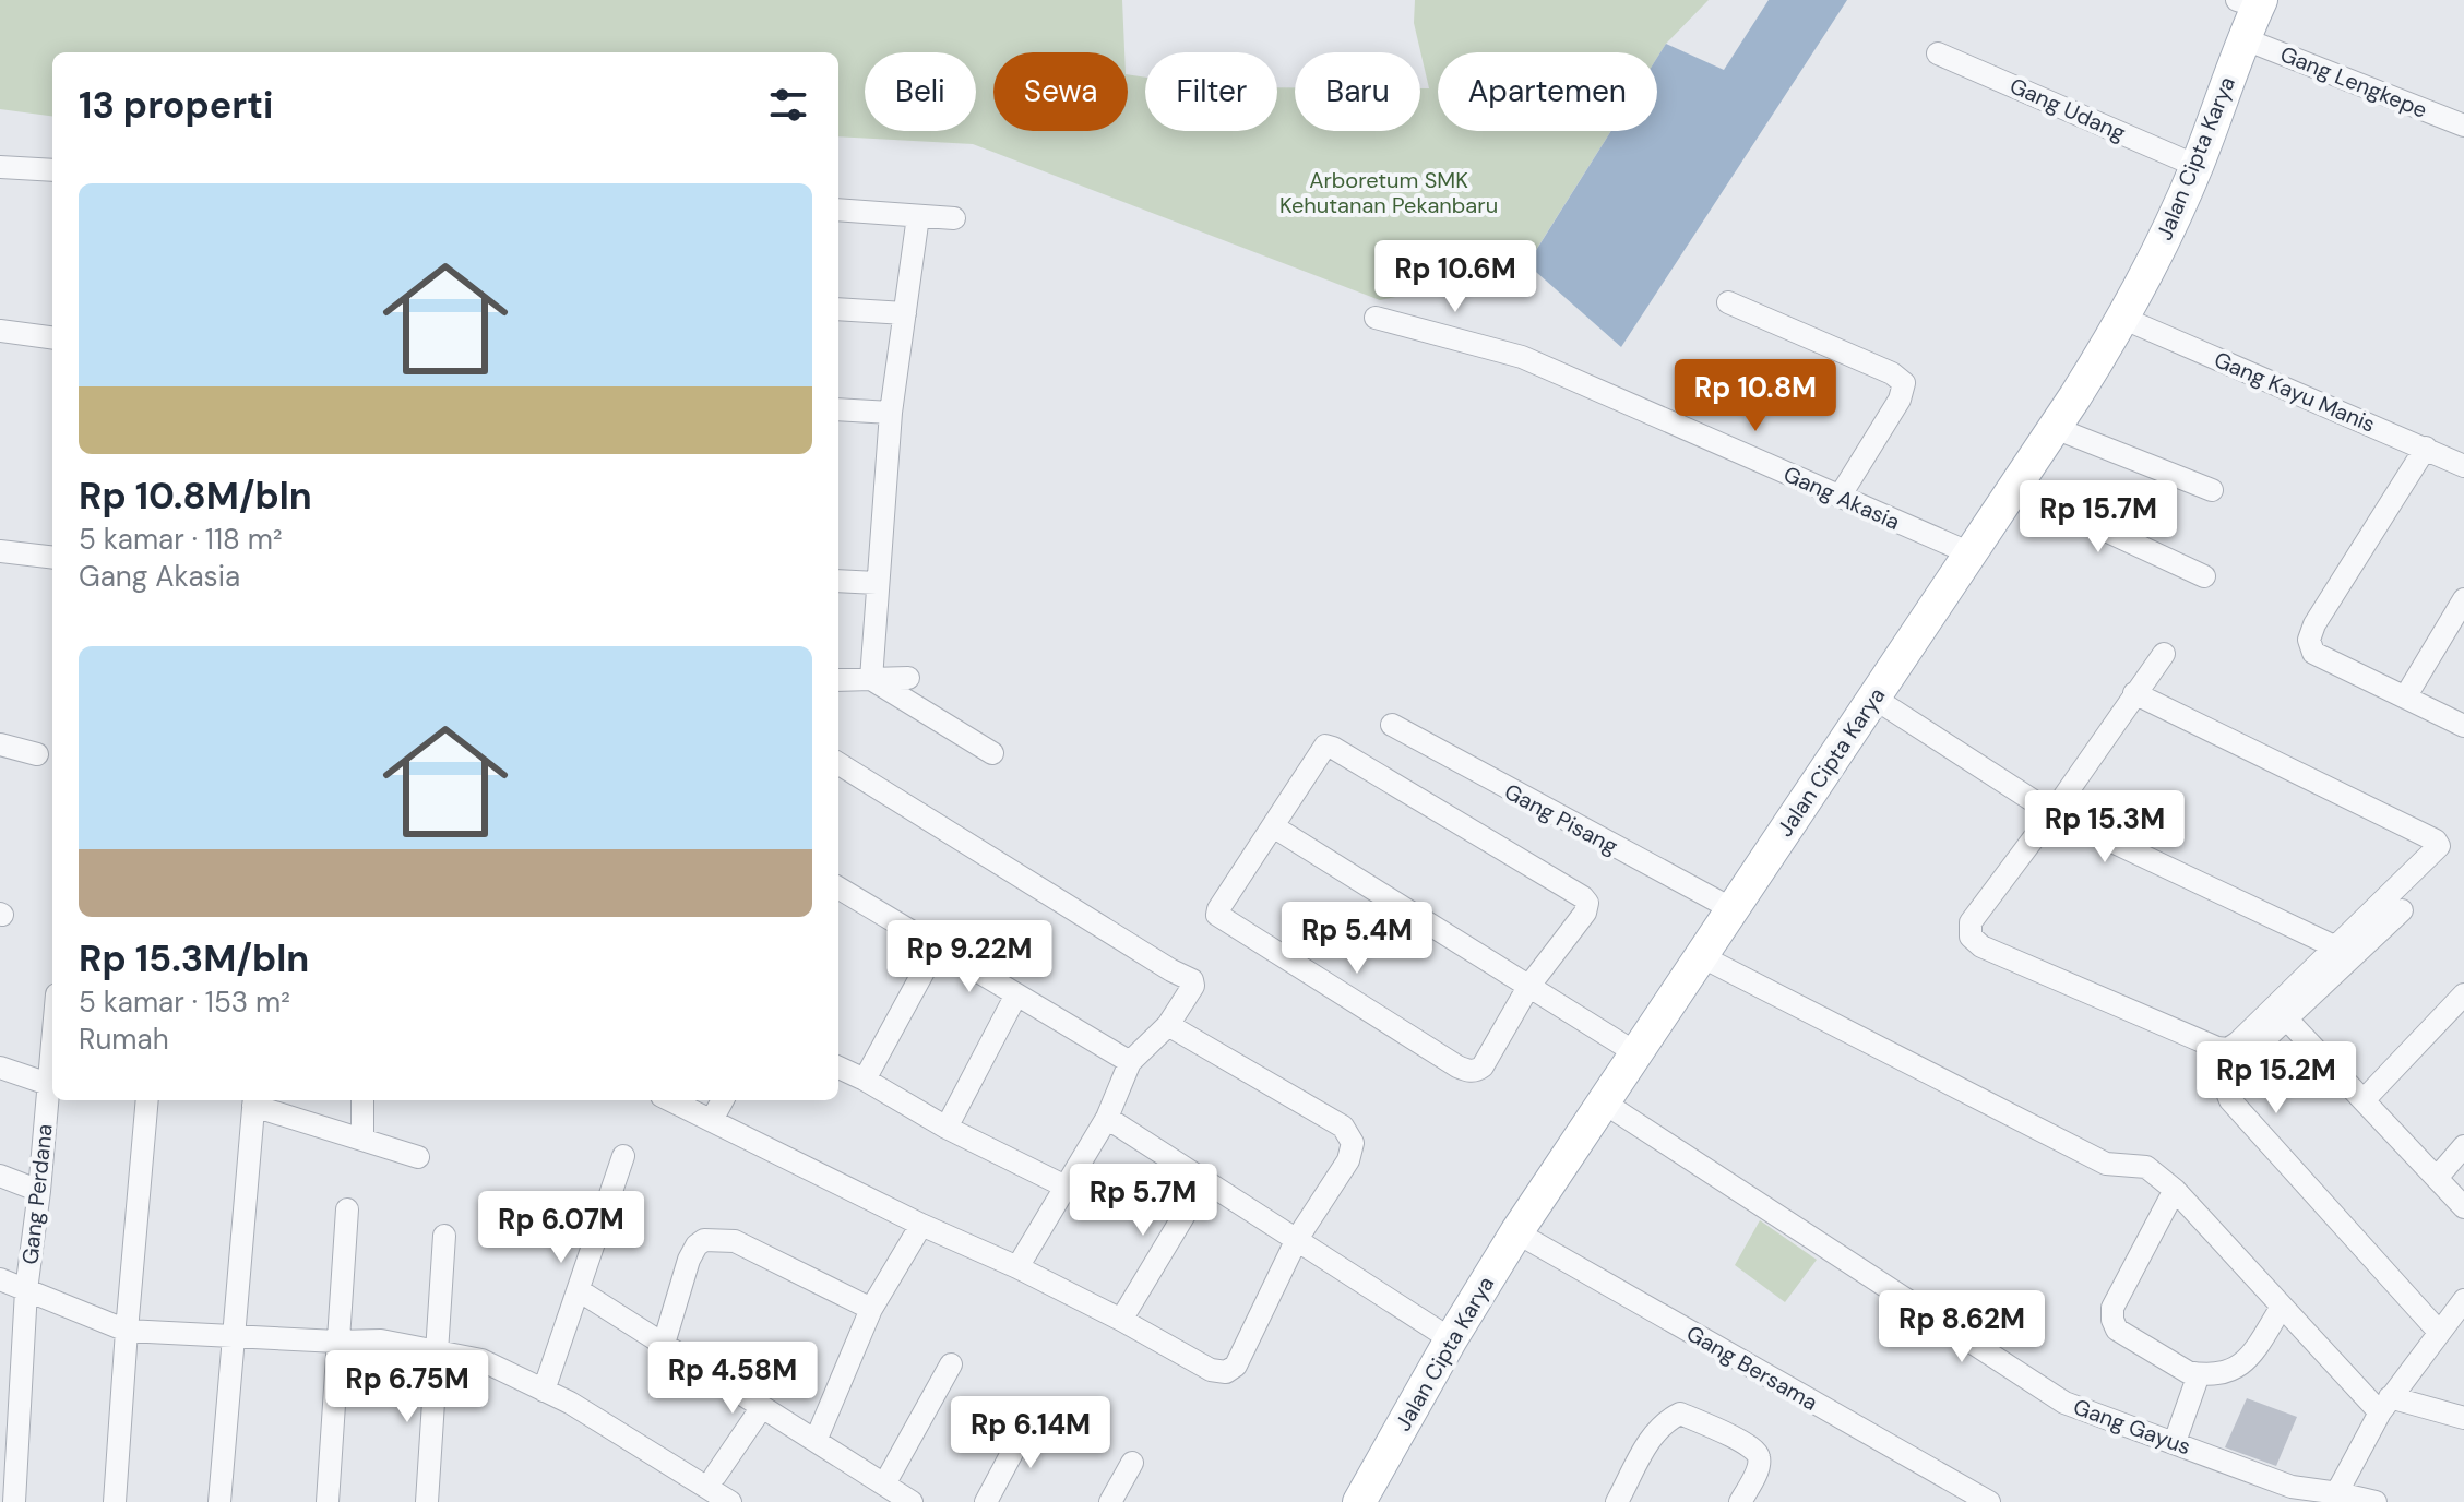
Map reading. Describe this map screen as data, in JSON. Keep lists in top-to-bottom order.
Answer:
{
  "streets": {
    "main road": ["Jalan Cipta Karya"],
    "street": [
      "Gang Lengkepe",
      "Gang Udang",
      "Gang Kayu Manis",
      "Gang Akasia",
      "Gang Pisang",
      "Gang Perdana",
      "Gang Bersama",
      "Gang Gayus"
    ]
  },
  "crossings": [
    ["Gang Lengkepe", "Jalan Cipta Karya"],
    ["Gang Udang", "Jalan Cipta Karya"],
    ["Jalan Cipta Karya", "Gang Kayu Manis"],
    ["Jalan Cipta Karya", "Gang Akasia"],
    ["Jalan Cipta Karya", "Gang Pisang"],
    ["Jalan Cipta Karya", "Gang Bersama"],
    ["Jalan Cipta Karya", "Gang Gayus"]
  ],
  "parks": ["Arboretum SMK Kehutanan Pekanbaru"],
  "page": {
    "chip": [
      "Beli",
      "Sewa",
      "Filter",
      "Baru",
      "Apartemen"
    ],
    "heading": "13 properti",
    "list": [
      {
        "name": "Rp 10.8M/bln",
        "note": "5 kamar · 118 m² · Gang Akasia"
      },
      {
        "name": "Rp 15.3M/bln",
        "note": "5 kamar · 153 m² · Rumah"
      }
    ],
    "price": [
      "Rp 10.6M",
      "Rp 10.8M",
      "Rp 15.7M",
      "Rp 15.3M",
      "Rp 5.4M",
      "Rp 9.22M",
      "Rp 15.2M",
      "Rp 5.7M",
      "Rp 6.07M",
      "Rp 8.62M",
      "Rp 4.58M",
      "Rp 6.75M",
      "Rp 6.14M"
    ]
  }
}
